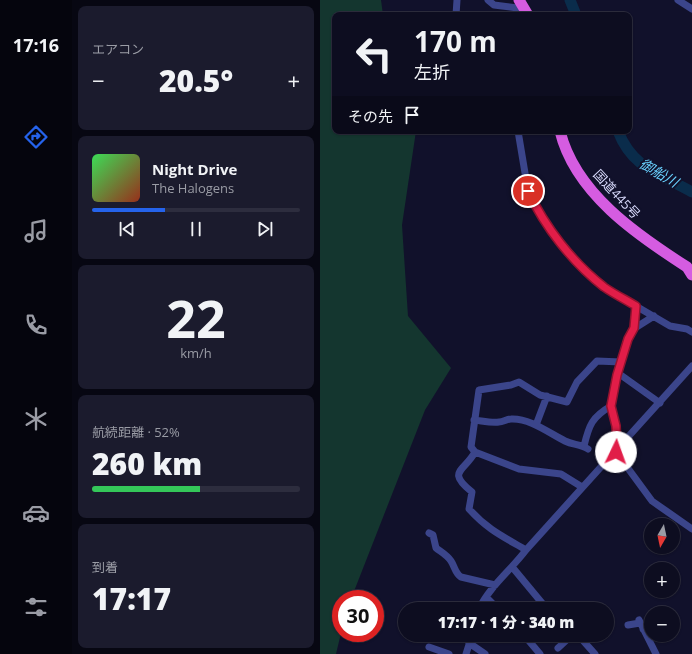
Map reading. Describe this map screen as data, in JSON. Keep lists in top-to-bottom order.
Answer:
{
  "streets": {
    "highway": ["国道445号"]
  },
  "water": ["御船川"],
  "north": "bottom",
  "page": {
    "tabs": "17:16",
    "tile": [
      "エアコン",
      ["22", "km/h"],
      ["航続距離 · 52%", "260 km"],
      ["到着", "17:17"]
    ],
    "turn": ["170 m", "左折"],
    "heat": ["−", "20.5°", "+"],
    "then": "その先",
    "song": ["Night Drive", "The Halogens"],
    "map_buttons": ["+", "−"],
    "limit": "30",
    "trip": "17:17 · 1 分 · 340 m"
  }
}
